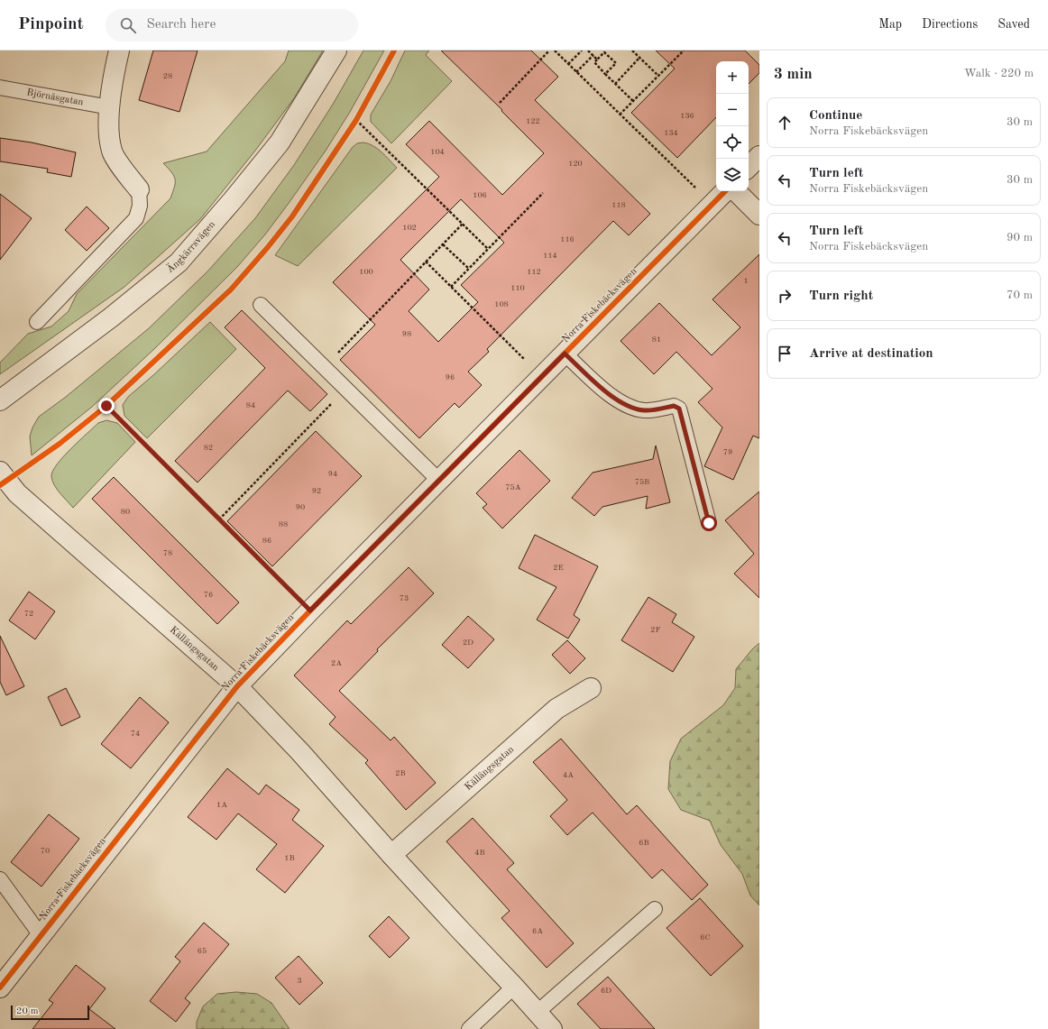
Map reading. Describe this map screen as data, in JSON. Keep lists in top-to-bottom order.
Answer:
{
  "streets": {
    "street": ["Ängkärrsvägen", "Norra Fiskebäcksvägen", "Källängsgatan"],
    "lane": ["Björnåsgatan"]
  },
  "crossings": [
    ["Norra Fiskebäcksvägen", "Källängsgatan"]
  ],
  "house_numbers": [
    "28",
    "136",
    "122",
    "134",
    "104",
    "120",
    "106",
    "118",
    "102",
    "116",
    "114",
    "100",
    "112",
    "1",
    "110",
    "108",
    "98",
    "81",
    "96",
    "84",
    "82",
    "79",
    "94",
    "75B",
    "75A",
    "92",
    "90",
    "80",
    "88",
    "86",
    "78",
    "2E",
    "76",
    "73",
    "72",
    "2F",
    "2D",
    "2A",
    "74",
    "2B",
    "4A",
    "1A",
    "6B",
    "70",
    "4B",
    "1B",
    "6A",
    "6C",
    "65",
    "3",
    "6D"
  ],
  "scale_bar": "20 m",
  "page": {
    "header": "Pinpoint",
    "search": "Search here",
    "nav": ["Map", "Directions", "Saved"],
    "heading": ["3 min", "Walk · 220 m"],
    "map_buttons": ["+", "−"],
    "list": [
      ["Continue", "Norra Fiskebäcksvägen", "30 m"],
      ["Turn left", "Norra Fiskebäcksvägen", "30 m"],
      ["Turn left", "Norra Fiskebäcksvägen", "90 m"],
      ["Turn right", "70 m"],
      "Arrive at destination"
    ],
    "scale": "20 m"
  }
}
